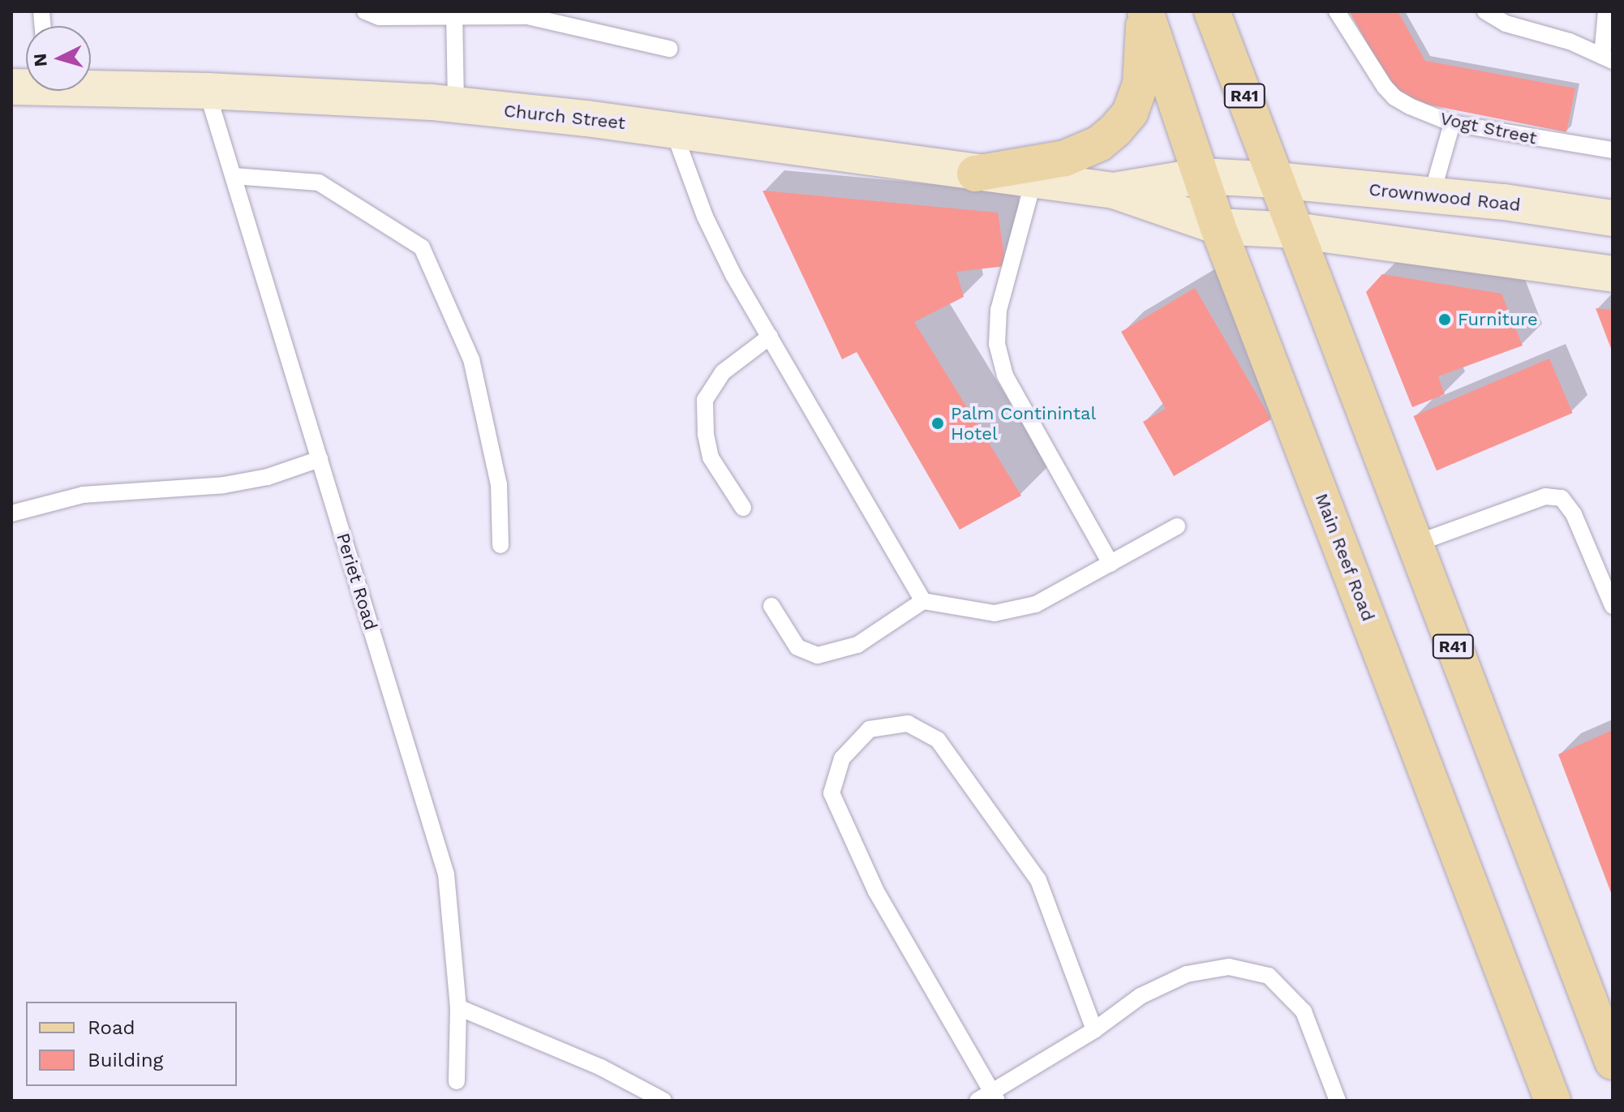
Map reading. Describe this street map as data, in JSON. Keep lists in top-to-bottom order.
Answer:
{
  "streets": {
    "main road": [
      "R41",
      "Church Street",
      "Crownwood Road",
      "Main Reef Road"
    ],
    "lane": ["Vogt Street", "Periet Road"]
  },
  "crossings": [
    ["R41", "Church Street"],
    ["R41", "Crownwood Road"],
    ["Church Street", "Crownwood Road"],
    ["Church Street", "Main Reef Road"],
    ["Church Street", "Periet Road"]
  ],
  "places": ["Furniture", "Palm Continintal Hotel"],
  "legend": ["Road", "Building"],
  "north": "left"
}
